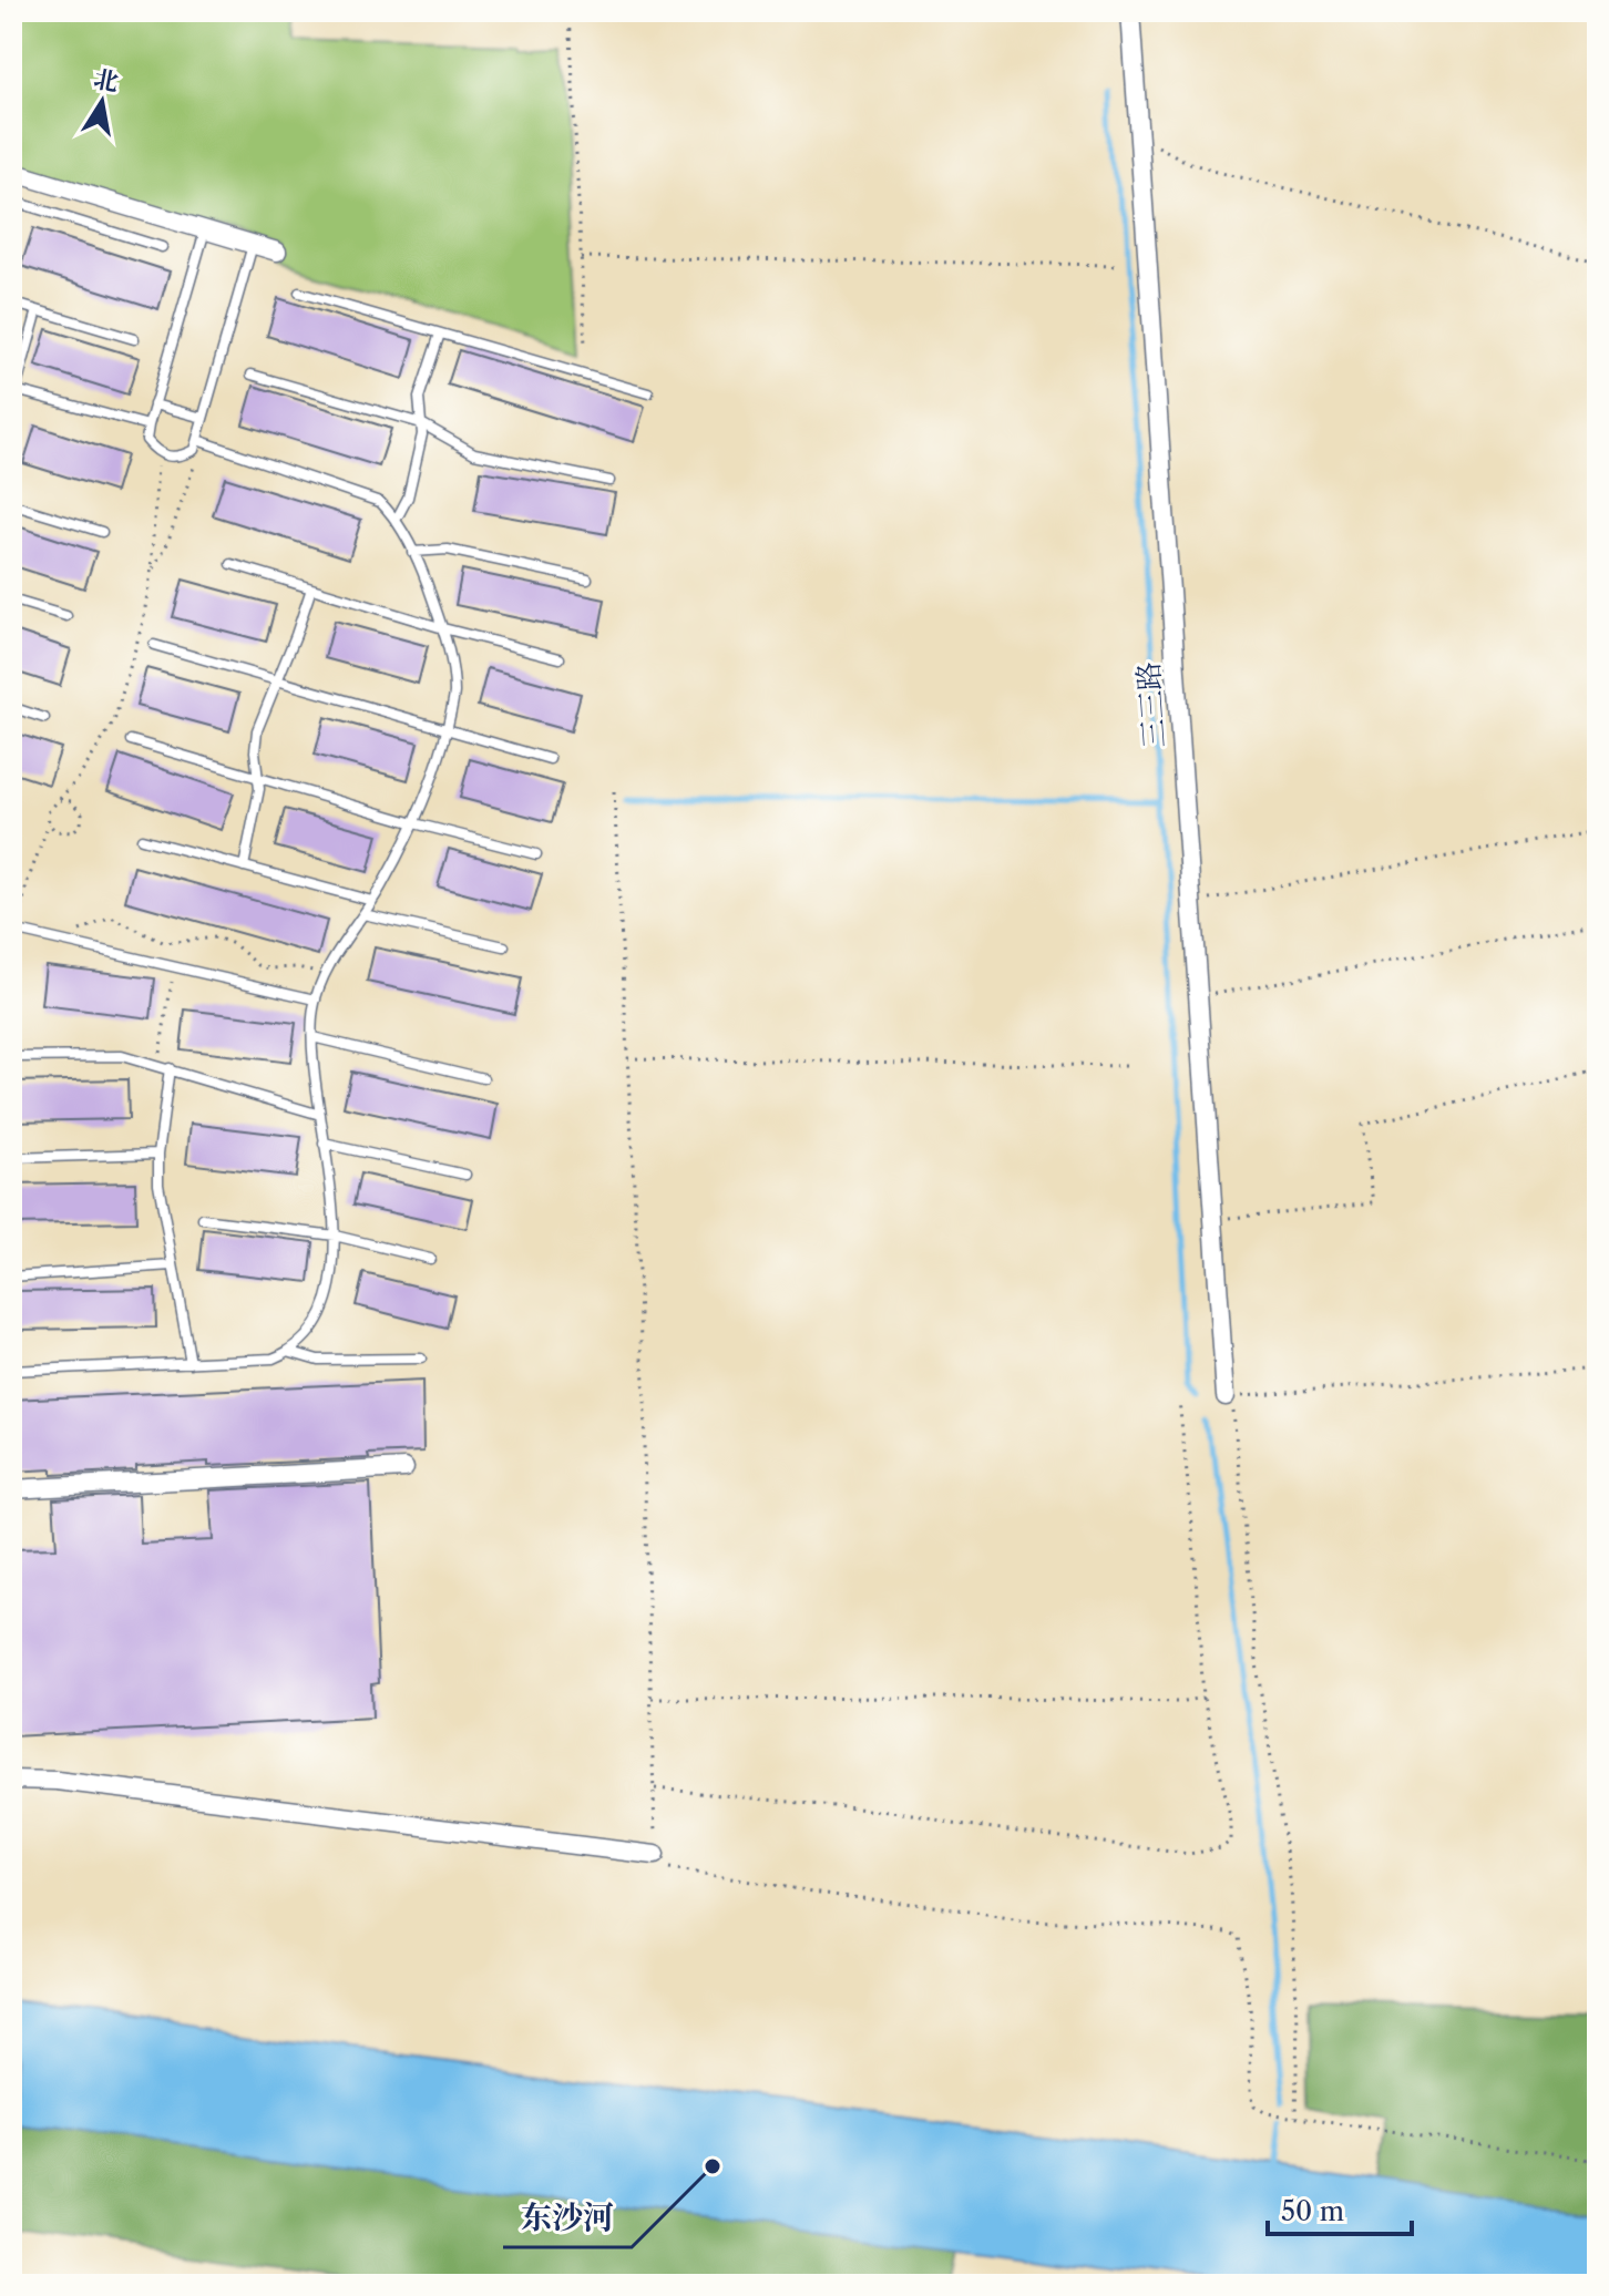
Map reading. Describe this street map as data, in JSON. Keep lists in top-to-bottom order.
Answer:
{
  "streets": {
    "street": ["三三路"]
  },
  "places": ["东沙河"],
  "scale_bar": "50 m",
  "north": "top"
}
